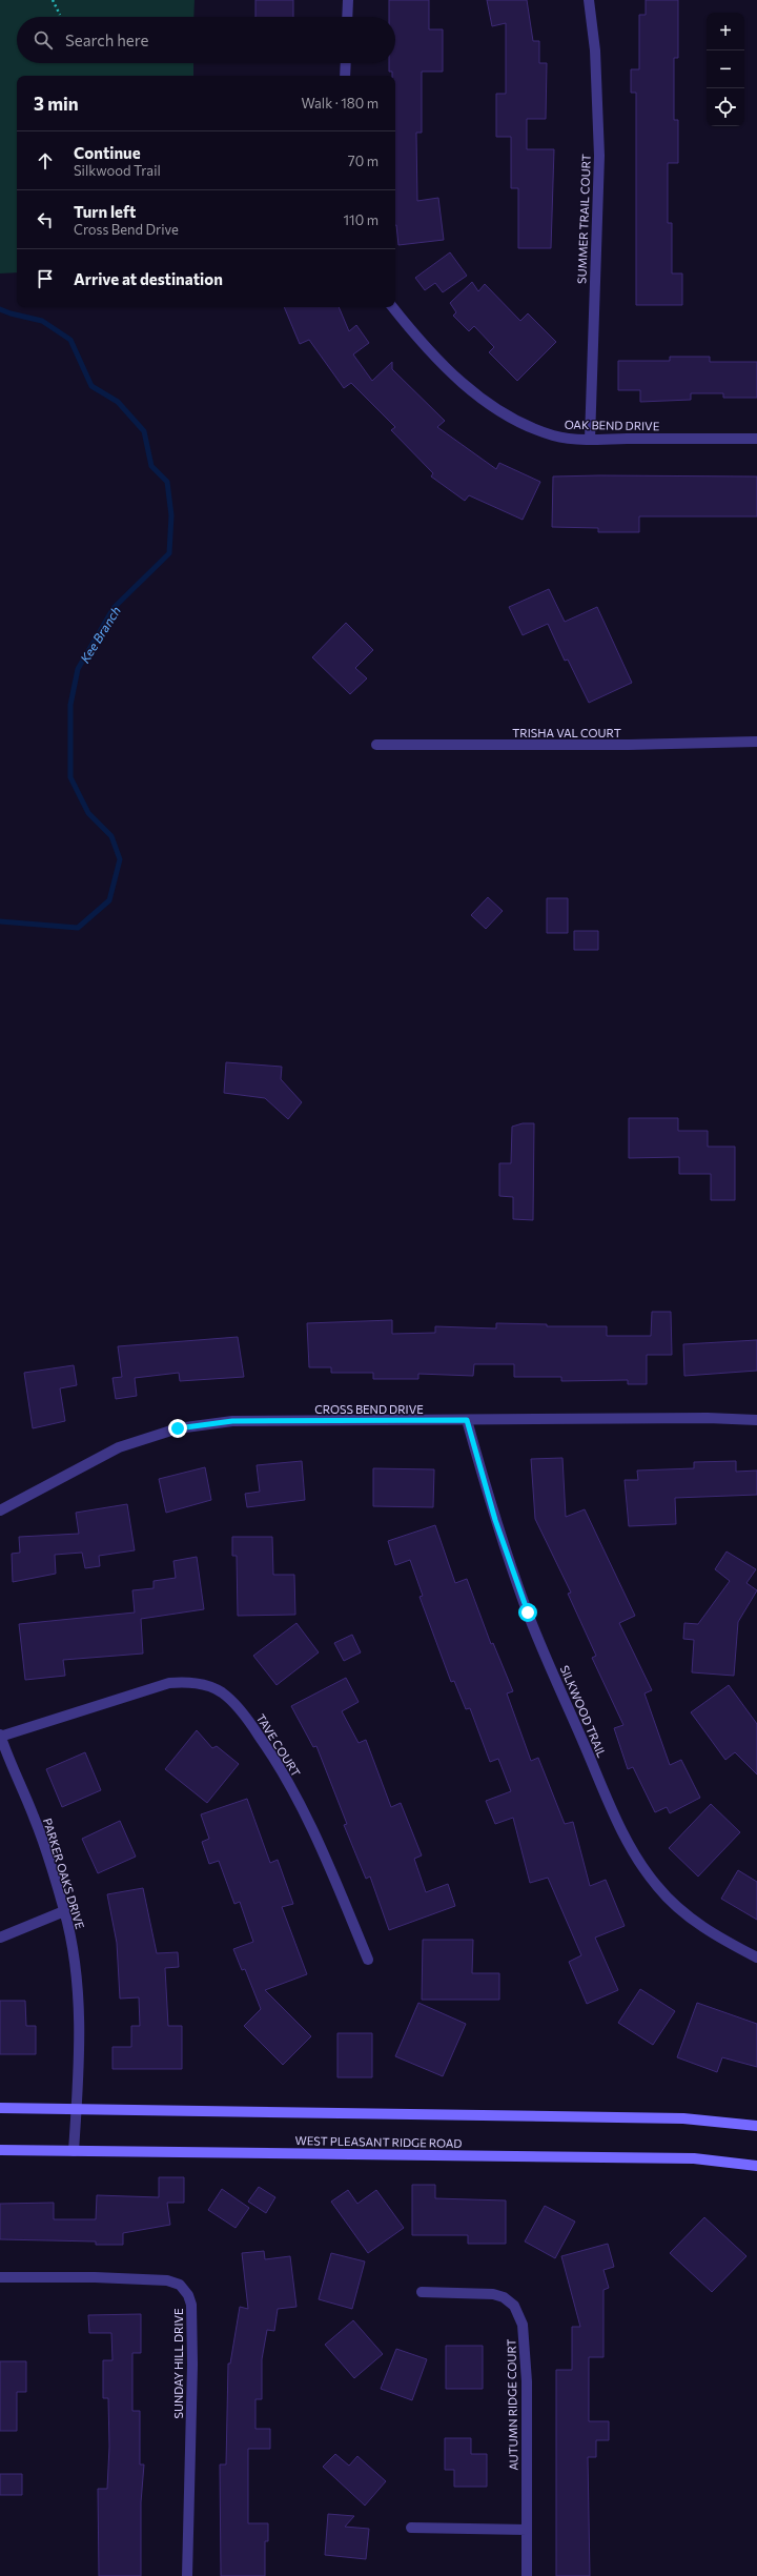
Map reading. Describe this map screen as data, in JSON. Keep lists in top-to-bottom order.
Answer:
{
  "streets": {
    "main road": ["WEST PLEASANT RIDGE ROAD"],
    "street": [
      "SUMMER TRAIL COURT",
      "OAK BEND DRIVE",
      "TRISHA VAL COURT",
      "CROSS BEND DRIVE",
      "SILKWOOD TRAIL",
      "TAVE COURT",
      "PARKER OAKS DRIVE",
      "SUNDAY HILL DRIVE",
      "AUTUMN RIDGE COURT"
    ]
  },
  "crossings": [
    ["SUMMER TRAIL COURT", "OAK BEND DRIVE"],
    ["CROSS BEND DRIVE", "SILKWOOD TRAIL"],
    ["TAVE COURT", "PARKER OAKS DRIVE"],
    ["PARKER OAKS DRIVE", "WEST PLEASANT RIDGE ROAD"]
  ],
  "water": ["Kee Branch"],
  "page": {
    "map_buttons": ["+", "−"],
    "search": "Search here",
    "heading": ["3 min", "Walk · 180 m"],
    "list": [
      ["Continue", "Silkwood Trail", "70 m"],
      ["Turn left", "Cross Bend Drive", "110 m"],
      "Arrive at destination"
    ]
  }
}
